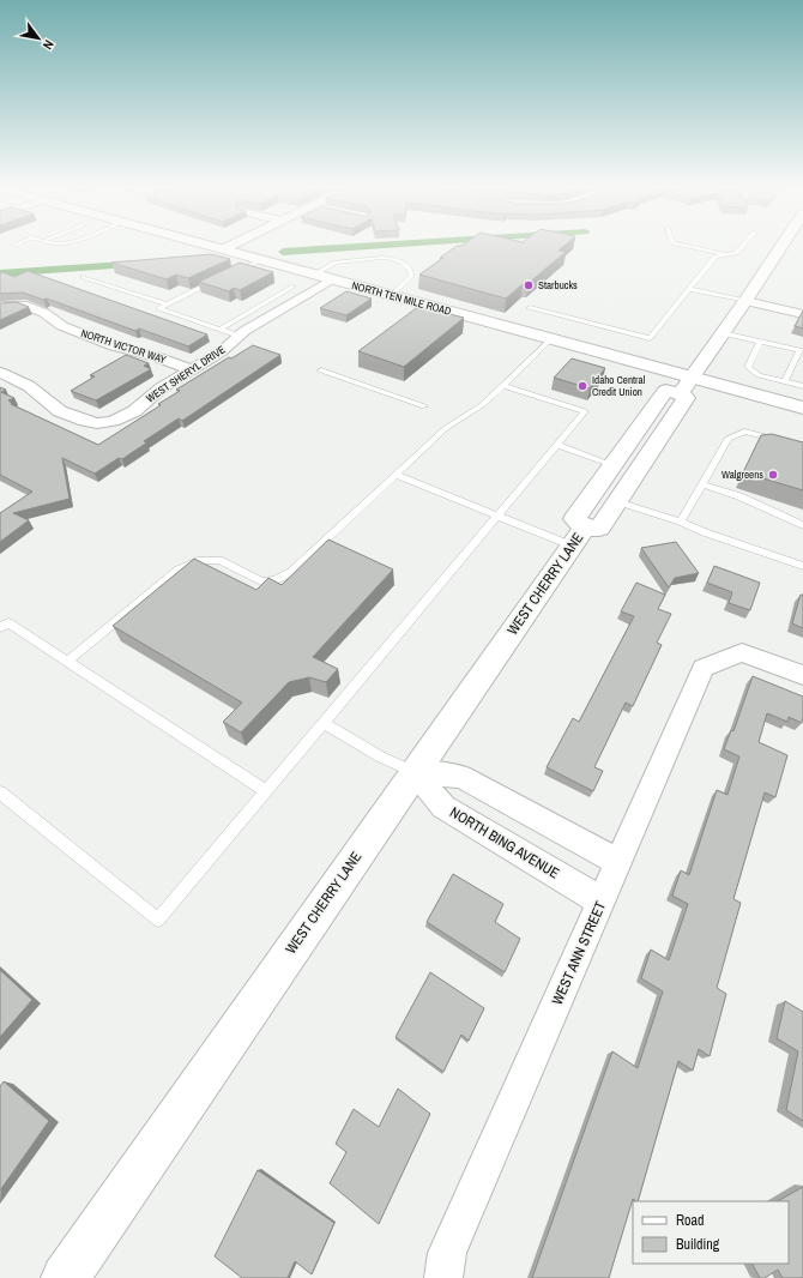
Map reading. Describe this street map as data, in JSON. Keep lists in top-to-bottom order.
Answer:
{
  "streets": {
    "main road": ["NORTH TEN MILE ROAD", "WEST CHERRY LANE"],
    "street": [
      "NORTH VICTOR WAY",
      "WEST SHERYL DRIVE",
      "NORTH BING AVENUE",
      "WEST ANN STREET"
    ]
  },
  "crossings": [
    ["NORTH TEN MILE ROAD", "WEST SHERYL DRIVE"],
    ["NORTH TEN MILE ROAD", "WEST CHERRY LANE"],
    ["NORTH VICTOR WAY", "WEST SHERYL DRIVE"],
    ["WEST CHERRY LANE", "NORTH BING AVENUE"],
    ["NORTH BING AVENUE", "WEST ANN STREET"]
  ],
  "places": ["Starbucks", "Idaho Central Credit Union", "Walgreens"],
  "legend": ["Road", "Building"],
  "north": "bottom right"
}
